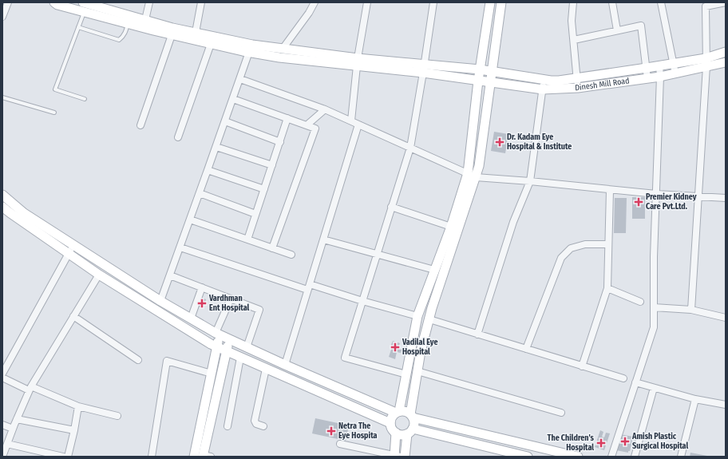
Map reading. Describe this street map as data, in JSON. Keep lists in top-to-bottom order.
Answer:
{
  "streets": {
    "main road": ["Dinesh Mill Road"]
  },
  "places": {
    "health": [
      "Dr. Kadam Eye Hospital & Institute",
      "Premier Kidney Care Pvt.Ltd.",
      "Vardhman Ent Hospital",
      "Vadilal Eye Hospital",
      "Netra The Eye Hospita",
      "Amish Plastic Surgical Hospital",
      "The Children's Hospital"
    ]
  }
}
